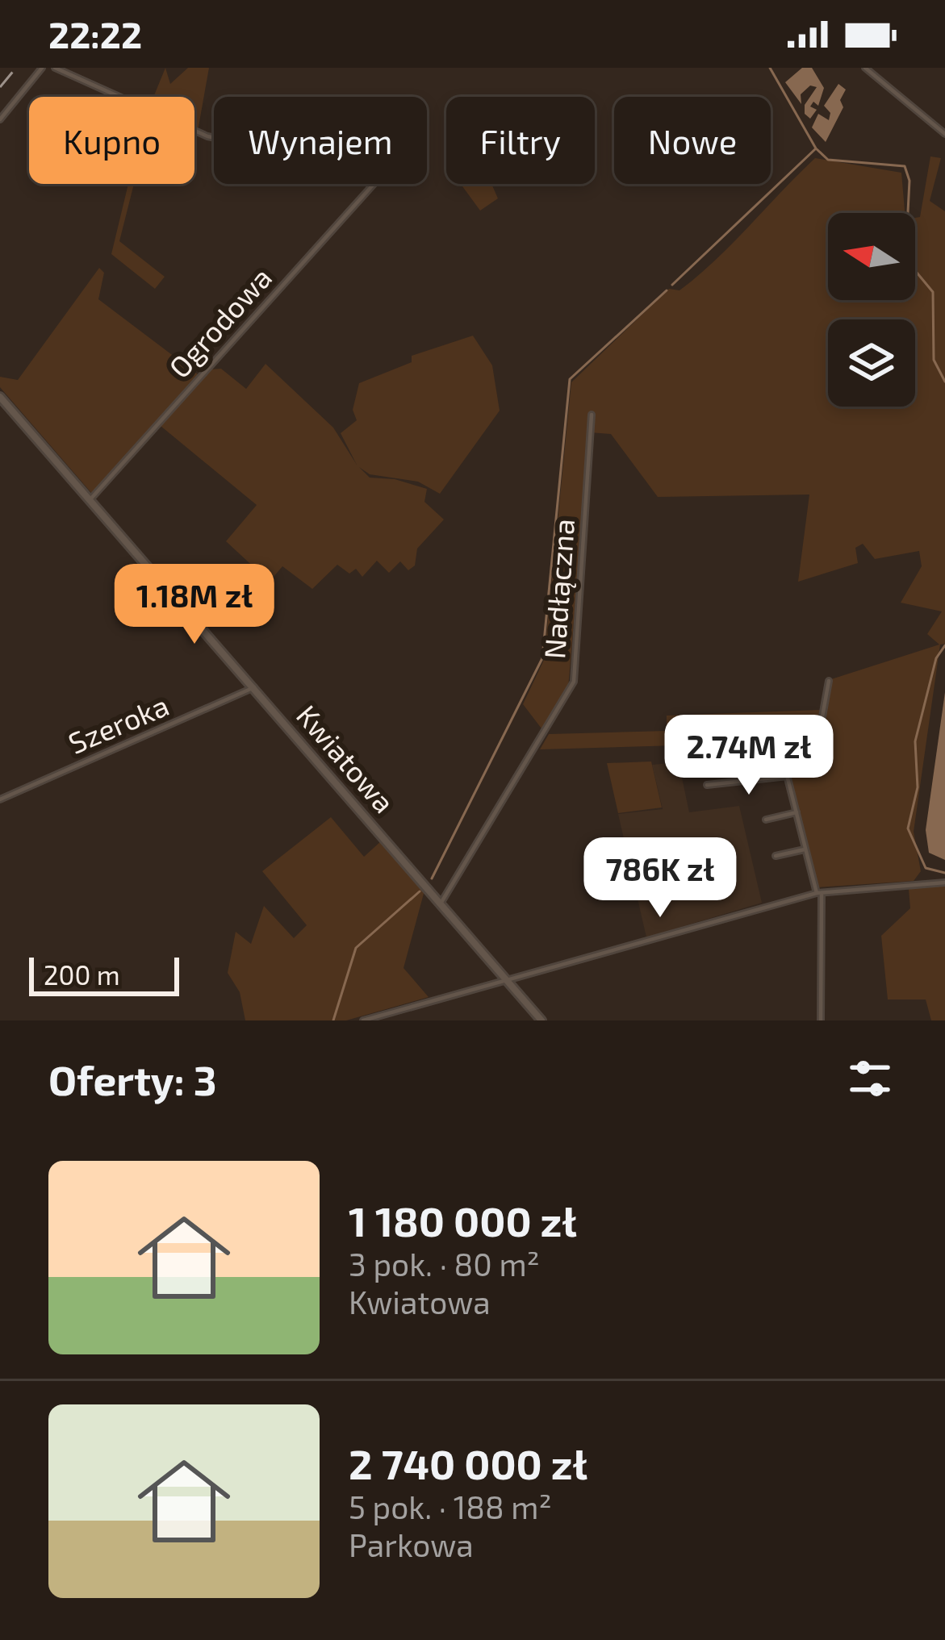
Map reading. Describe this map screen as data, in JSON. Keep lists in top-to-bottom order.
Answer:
{
  "streets": {
    "street": [
      "Ogrodowa",
      "Nadłączna",
      "Szeroka",
      "Kwiatowa"
    ]
  },
  "crossings": [
    ["Ogrodowa", "Kwiatowa"],
    ["Nadłączna", "Kwiatowa"],
    ["Szeroka", "Kwiatowa"]
  ],
  "scale_bar": "200 m",
  "north": "left",
  "page": {
    "status": "22:22",
    "chip": [
      "Kupno",
      "Wynajem",
      "Filtry",
      "Nowe"
    ],
    "price": ["1.18M zł", "2.74M zł", "786K zł"],
    "scale": "200 m",
    "heading": "Oferty: 3",
    "list": [
      {
        "name": "1 180 000 zł",
        "note": "3 pok. · 80 m² · Kwiatowa"
      },
      {
        "name": "2 740 000 zł",
        "note": "5 pok. · 188 m² · Parkowa"
      }
    ]
  }
}
